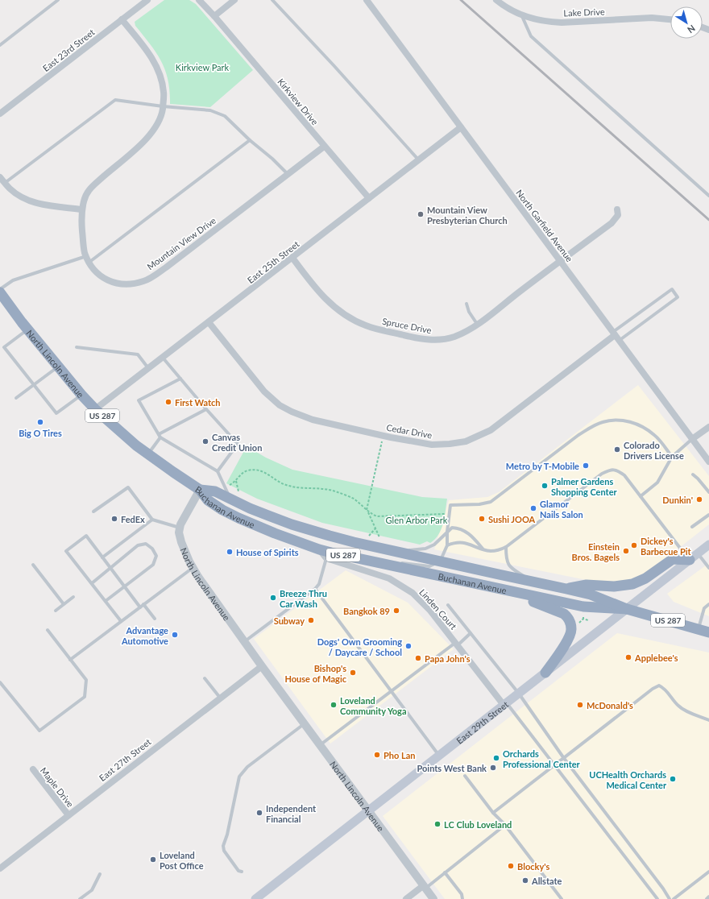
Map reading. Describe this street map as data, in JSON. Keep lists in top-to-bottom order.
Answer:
{
  "streets": {
    "highway": ["North Lincoln Avenue", "US 287", "Buchanan Avenue"],
    "main road": ["East 29th Street"],
    "street": [
      "Lake Drive",
      "East 23rd Street",
      "Kirkview Drive",
      "North Garfield Avenue",
      "Mountain View Drive",
      "East 25th Street",
      "Spruce Drive",
      "Cedar Drive",
      "Linden Court",
      "East 27th Street",
      "Maple Drive"
    ]
  },
  "crossings": [
    ["East 23rd Street", "Mountain View Drive"],
    ["Kirkview Drive", "Mountain View Drive"],
    ["Kirkview Drive", "East 25th Street"],
    ["North Garfield Avenue", "East 25th Street"],
    ["North Garfield Avenue", "Spruce Drive"],
    ["North Garfield Avenue", "Cedar Drive"],
    ["East 25th Street", "Spruce Drive"],
    ["East 25th Street", "North Lincoln Avenue"],
    ["East 25th Street", "Cedar Drive"],
    ["North Lincoln Avenue", "Buchanan Avenue"],
    ["North Lincoln Avenue", "East 29th Street"],
    ["North Lincoln Avenue", "East 27th Street"],
    ["Buchanan Avenue", "East 29th Street"],
    ["Linden Court", "East 29th Street"],
    ["East 27th Street", "Maple Drive"]
  ],
  "parks": ["Kirkview Park", "Glen Arbor Park"],
  "places": [
    "Mountain View Presbyterian Church",
    "First Watch",
    "Big O Tires",
    "Canvas Credit Union",
    "Colorado Drivers License",
    "Metro by T-Mobile",
    "Palmer Gardens Shopping Center",
    "Dunkin'",
    "Glamor Nails Salon",
    "FedEx",
    "Sushi JOOA",
    "Dickey's Barbecue Pit",
    "Einstein Bros. Bagels",
    "House of Spirits",
    "Breeze Thru Car Wash",
    "Bangkok 89",
    "Subway",
    "Advantage Automotive",
    "Dogs' Own Grooming / Daycare / School",
    "Applebee's",
    "Papa John's",
    "Bishop's House of Magic",
    "Loveland Community Yoga",
    "McDonald's",
    "Pho Lan",
    "Orchards Professional Center",
    "Points West Bank",
    "UCHealth Orchards Medical Center",
    "Independent Financial",
    "LC Club Loveland",
    "Loveland Post Office",
    "Blocky's",
    "Allstate"
  ],
  "north": "bottom right"
}
